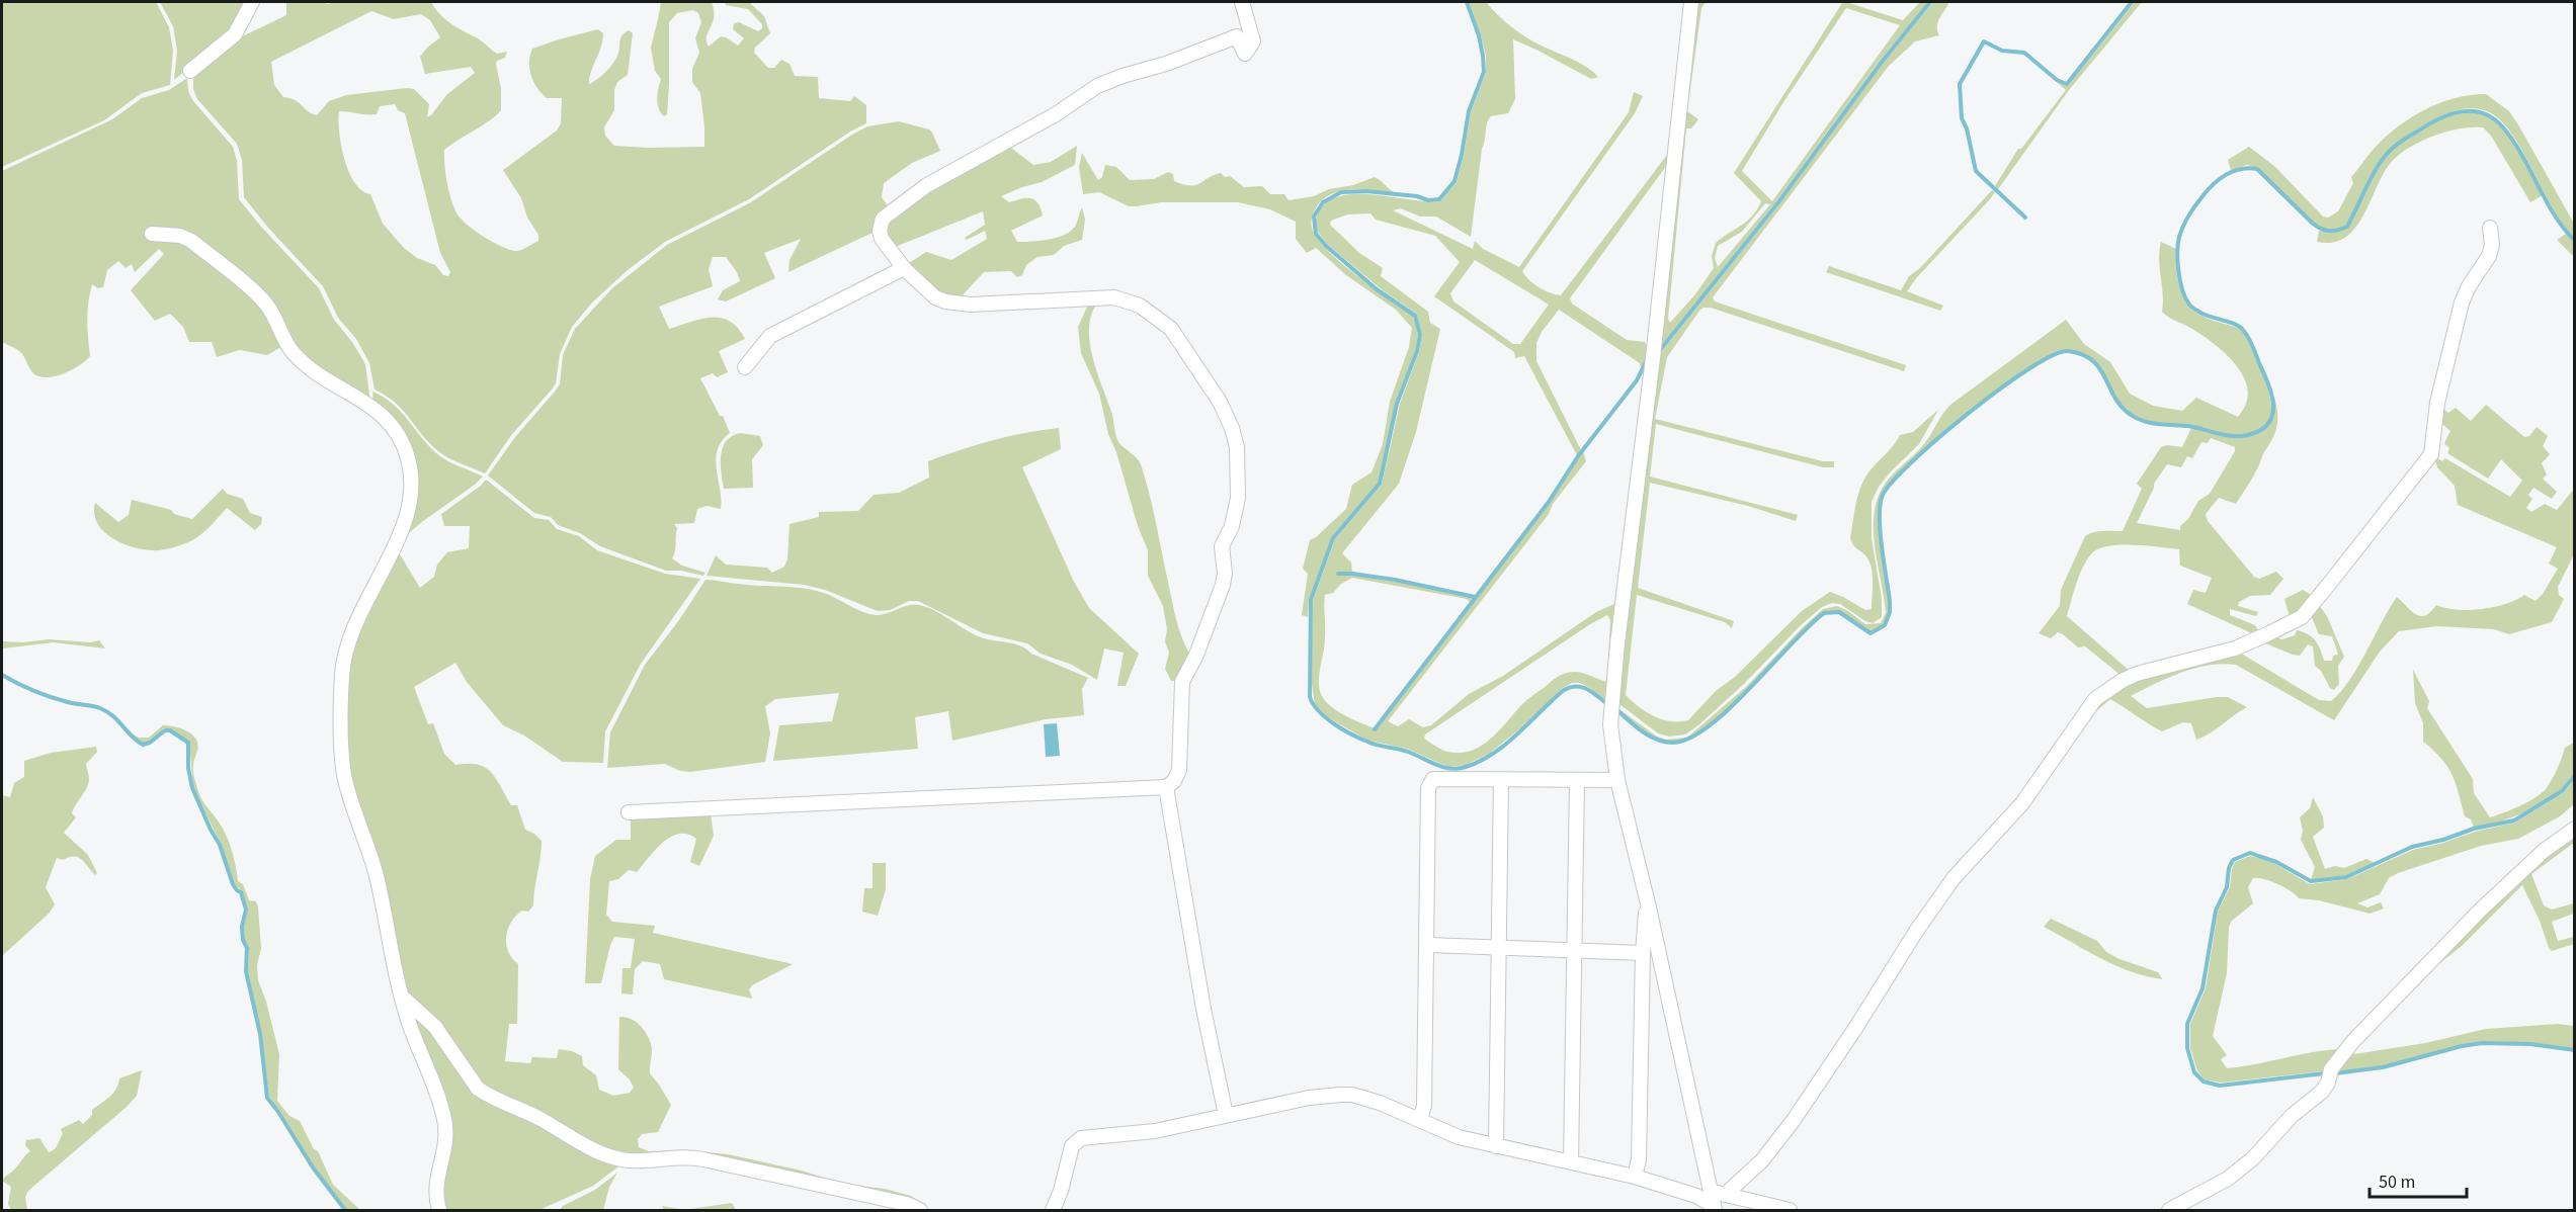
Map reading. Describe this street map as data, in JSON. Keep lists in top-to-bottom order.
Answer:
{
  "scale_bar": "50 m"
}
